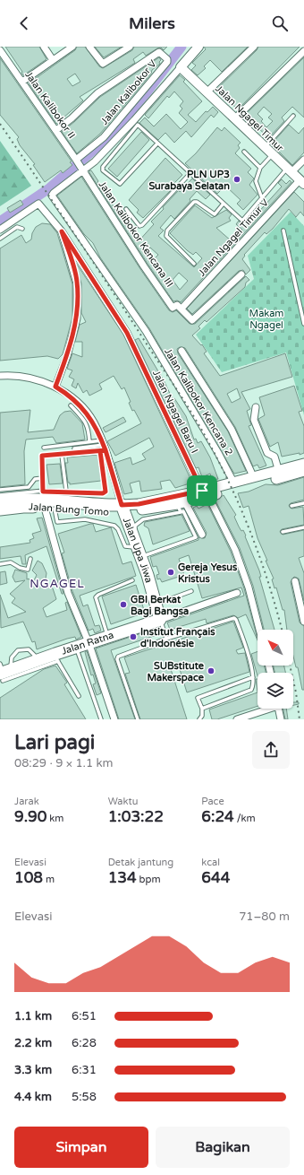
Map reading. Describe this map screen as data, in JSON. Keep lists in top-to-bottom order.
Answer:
{
  "streets": {
    "highway": ["Jalan Bung Tomo", "Jalan Upa Jiwa", "Jalan Ratna"],
    "street": [
      "Jalan Kalibokor V",
      "Jalan Kalibokor II",
      "Jalan Ngagel Timur",
      "Jalan Kalibokor Kencana III",
      "Jalan Ngagel Timur V",
      "Jalan Kalibokor Kencana 2",
      "Jalan Ngagel Baru I"
    ]
  },
  "crossings": [
    ["Jalan Kalibokor V", "Jalan Kalibokor II"],
    ["Jalan Kalibokor II", "Jalan Kalibokor Kencana III"],
    ["Jalan Kalibokor II", "Jalan Kalibokor Kencana 2"],
    ["Jalan Ngagel Timur", "Jalan Ngagel Timur V"],
    ["Jalan Kalibokor Kencana III", "Jalan Ngagel Timur V"],
    ["Jalan Kalibokor Kencana III", "Jalan Kalibokor Kencana 2"],
    ["Jalan Kalibokor Kencana 2", "Jalan Bung Tomo"],
    ["Jalan Ngagel Baru I", "Jalan Bung Tomo"],
    ["Jalan Bung Tomo", "Jalan Upa Jiwa"],
    ["Jalan Upa Jiwa", "Jalan Ratna"]
  ],
  "districts": ["NGAGEL"],
  "parks": ["Makam Ngagel"],
  "places": [
    "PLN UP3 Surabaya Selatan",
    "Gereja Yesus Kristus",
    "GBI Berkat Bagi Bangsa",
    "Institut Français d'Indonésie",
    "SUBstitute Makerspace"
  ],
  "north": "top left",
  "page": {
    "header": "Milers",
    "heading": ["Lari pagi", "08:29 · 9 × 1.1 km"],
    "stats": [
      ["Jarak", "9.90 km"],
      ["Waktu", "1:03:22"],
      ["Pace", "6:24 /km"],
      ["Elevasi", "108 m"],
      ["Detak jantung", "134 bpm"],
      ["kcal", "644"]
    ],
    "chart": ["Elevasi", "71–80 m"],
    "list": [
      {
        "name": "1.1 km",
        "note": "6:51"
      },
      {
        "name": "2.2 km",
        "note": "6:28"
      },
      {
        "name": "3.3 km",
        "note": "6:31"
      },
      {
        "name": "4.4 km",
        "note": "5:58"
      }
    ],
    "buttons": ["Simpan", "Bagikan"]
  }
}
